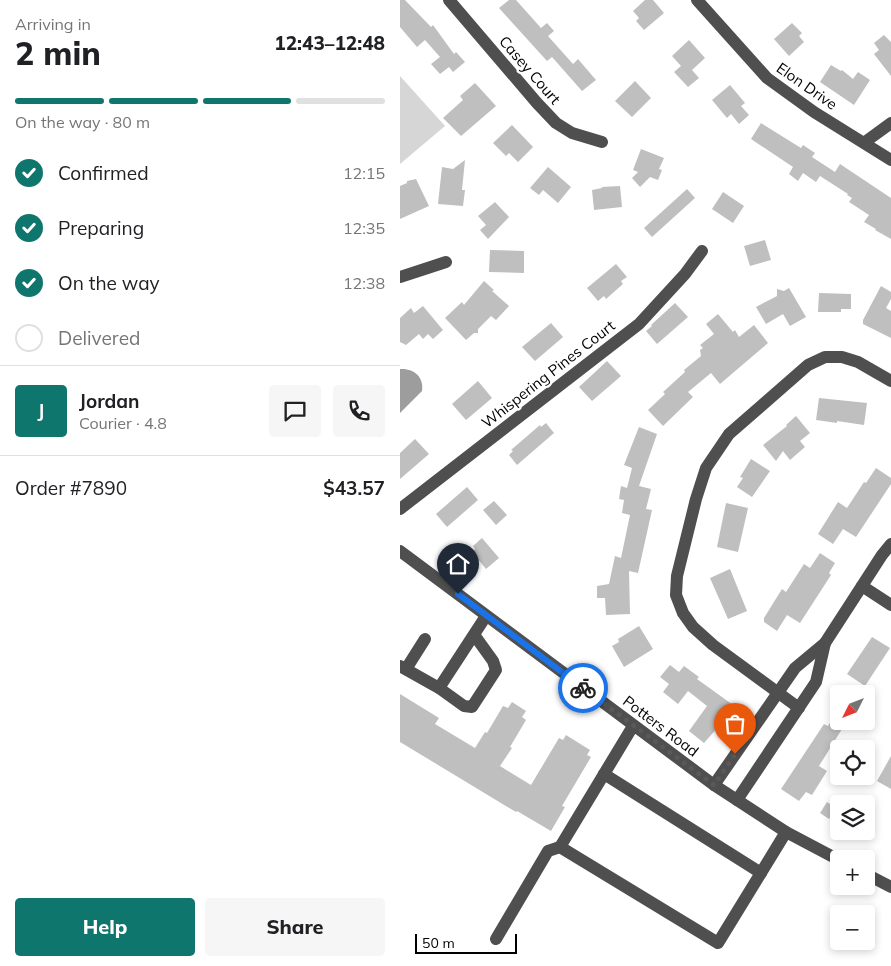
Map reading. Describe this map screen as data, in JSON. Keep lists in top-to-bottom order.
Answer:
{
  "streets": {
    "street": [
      "Casey Court",
      "Elon Drive",
      "Whispering Pines Court",
      "Potters Road"
    ]
  },
  "scale_bar": "50 m",
  "north": "bottom left",
  "page": {
    "heading": ["2 min", "Arriving in", "12:43–12:48"],
    "panel": [
      "Jordan",
      "Courier · 4.8",
      "Order #7890",
      "$43.57"
    ],
    "bar": "On the way · 80 m",
    "list": [
      ["Confirmed", "12:15"],
      ["Preparing", "12:35"],
      ["On the way", "12:38"],
      "Delivered"
    ],
    "round": "J",
    "map_buttons": ["+", "−"],
    "buttons": ["Help", "Share"],
    "scale": "50 m"
  }
}
